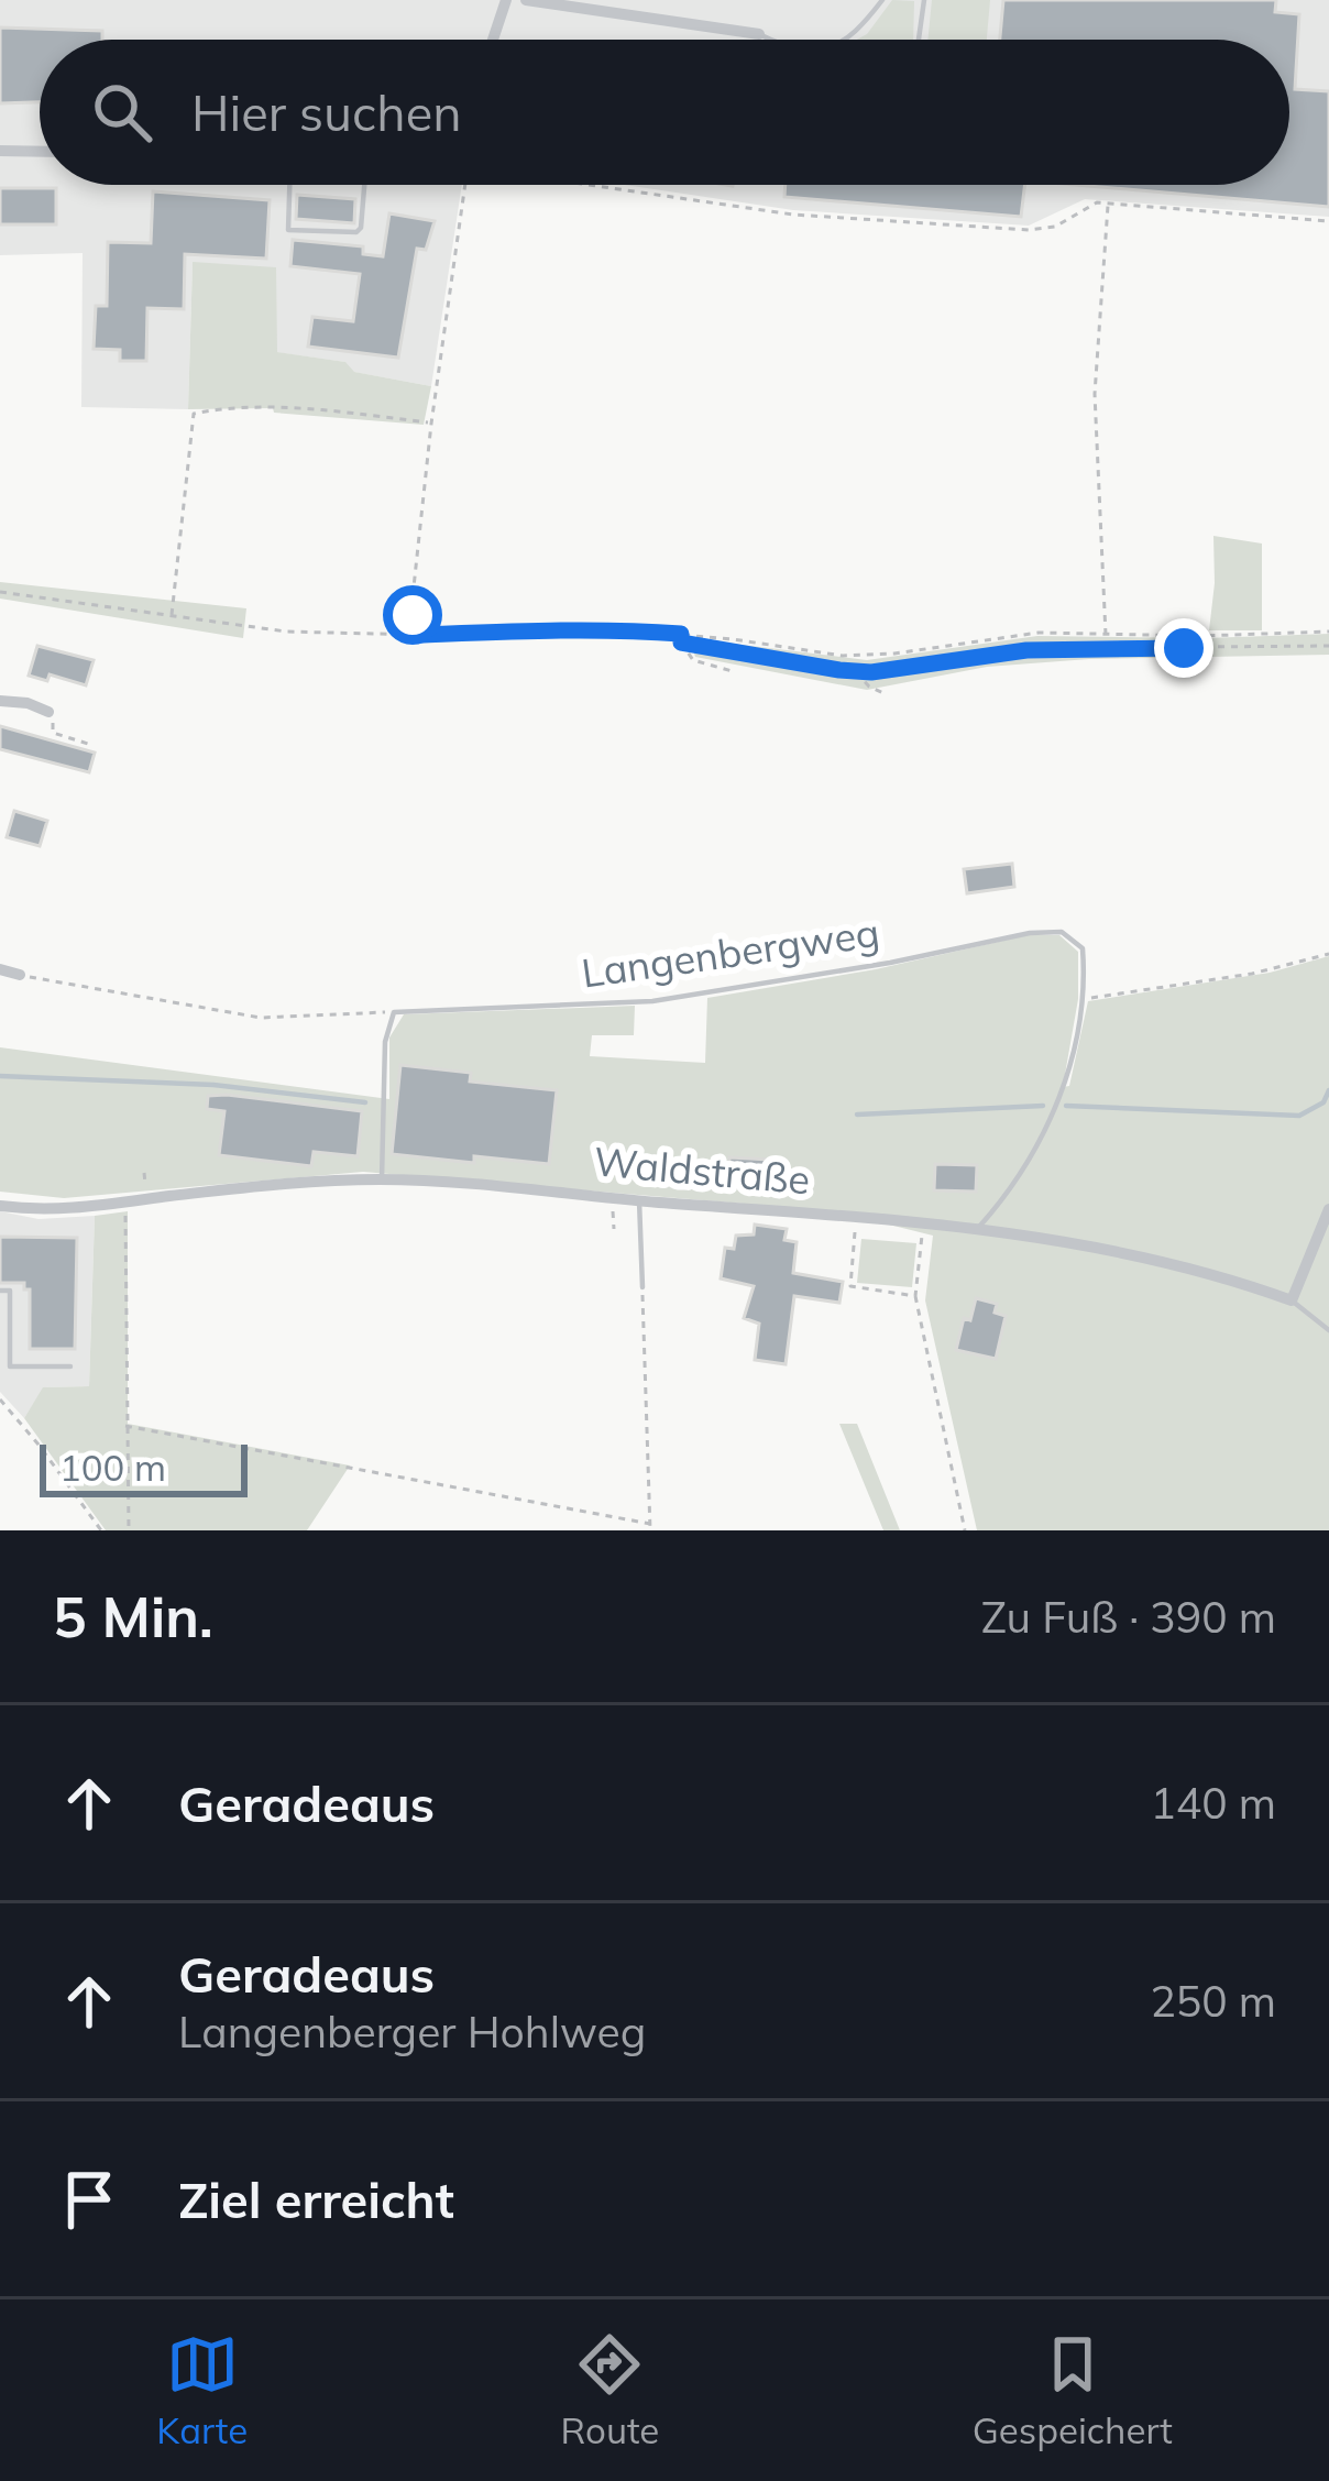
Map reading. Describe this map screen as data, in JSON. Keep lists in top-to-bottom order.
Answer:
{
  "streets": {
    "street": ["Waldstraße"],
    "lane": ["Langenbergweg"]
  },
  "crossings": [
    ["Langenbergweg", "Waldstraße"]
  ],
  "scale_bar": "100 m",
  "page": {
    "search": "Hier suchen",
    "scale": "100 m",
    "heading": ["5 Min.", "Zu Fuß · 390 m"],
    "list": [
      ["Geradeaus", "140 m"],
      ["Geradeaus", "Langenberger Hohlweg", "250 m"],
      "Ziel erreicht"
    ],
    "nav": ["Karte", "Route", "Gespeichert"]
  }
}
